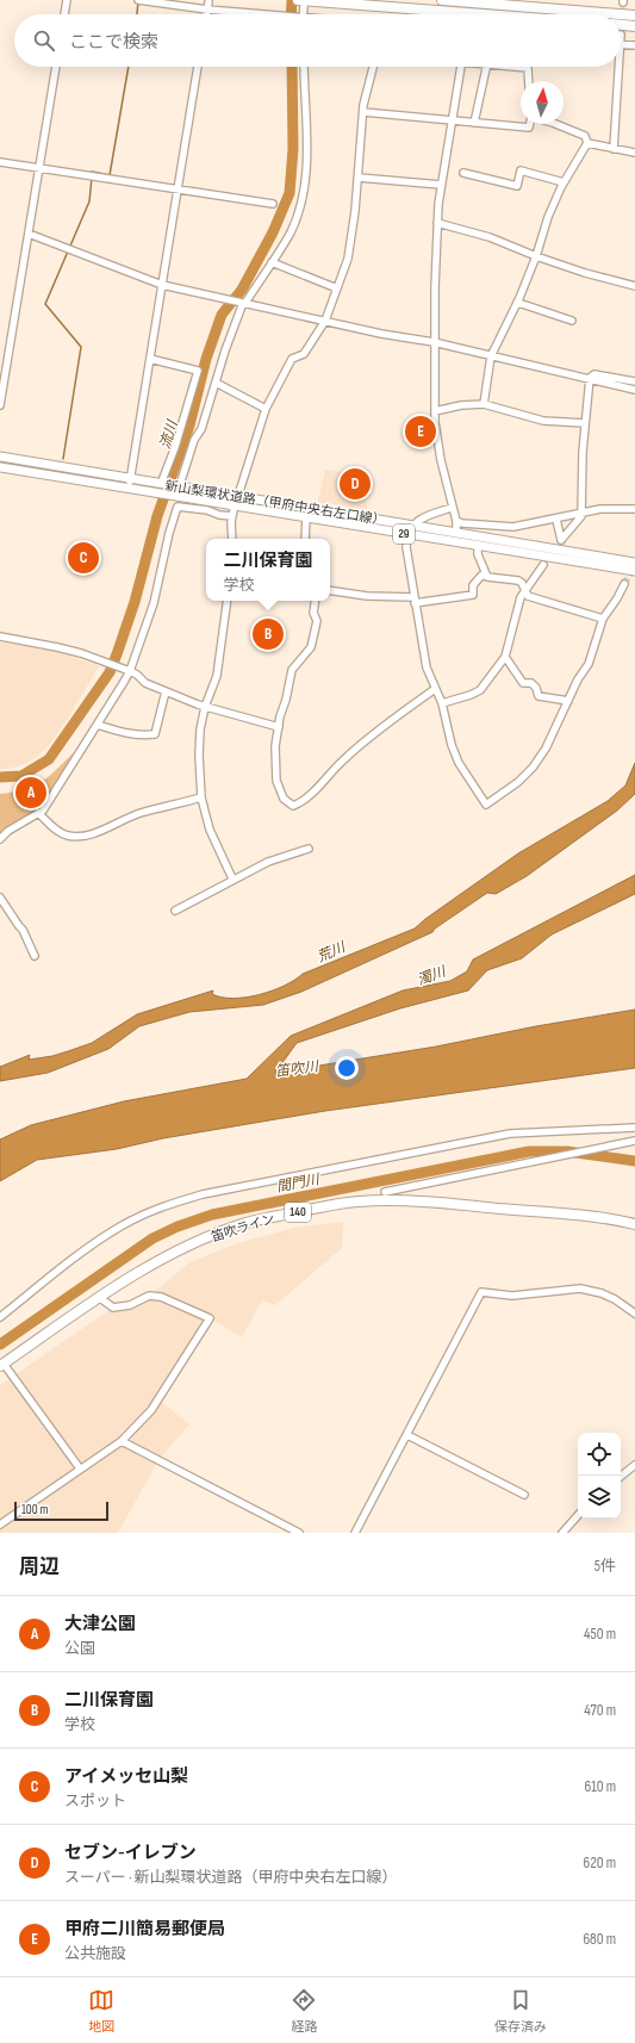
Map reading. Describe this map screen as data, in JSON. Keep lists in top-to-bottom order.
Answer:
{
  "streets": {
    "highway": ["140", "笛吹ライン"],
    "main road": ["新山梨環状道路（甲府中央右左口線）", "29"]
  },
  "water": [
    "流川",
    "荒川",
    "濁川",
    "笛吹川",
    "間門川"
  ],
  "scale_bar": "100 m",
  "north": "top",
  "page": {
    "search": "ここで検索",
    "pins": [
      "E",
      "D",
      "C",
      "B",
      "A"
    ],
    "popup": ["二川保育園", "学校"],
    "scale": "100 m",
    "heading": ["周辺", "5件"],
    "list": [
      {
        "mark": "A",
        "name": "大津公園",
        "note": "公園",
        "value": "450 m"
      },
      {
        "mark": "B",
        "name": "二川保育園",
        "note": "学校",
        "value": "470 m"
      },
      {
        "mark": "C",
        "name": "アイメッセ山梨",
        "note": "スポット",
        "value": "610 m"
      },
      {
        "mark": "D",
        "name": "セブン-イレブン",
        "note": "スーパー · 新山梨環状道路（甲府中央右左口線）",
        "value": "620 m"
      },
      {
        "mark": "E",
        "name": "甲府二川簡易郵便局",
        "note": "公共施設",
        "value": "680 m"
      }
    ],
    "nav": ["地図", "経路", "保存済み"]
  }
}
